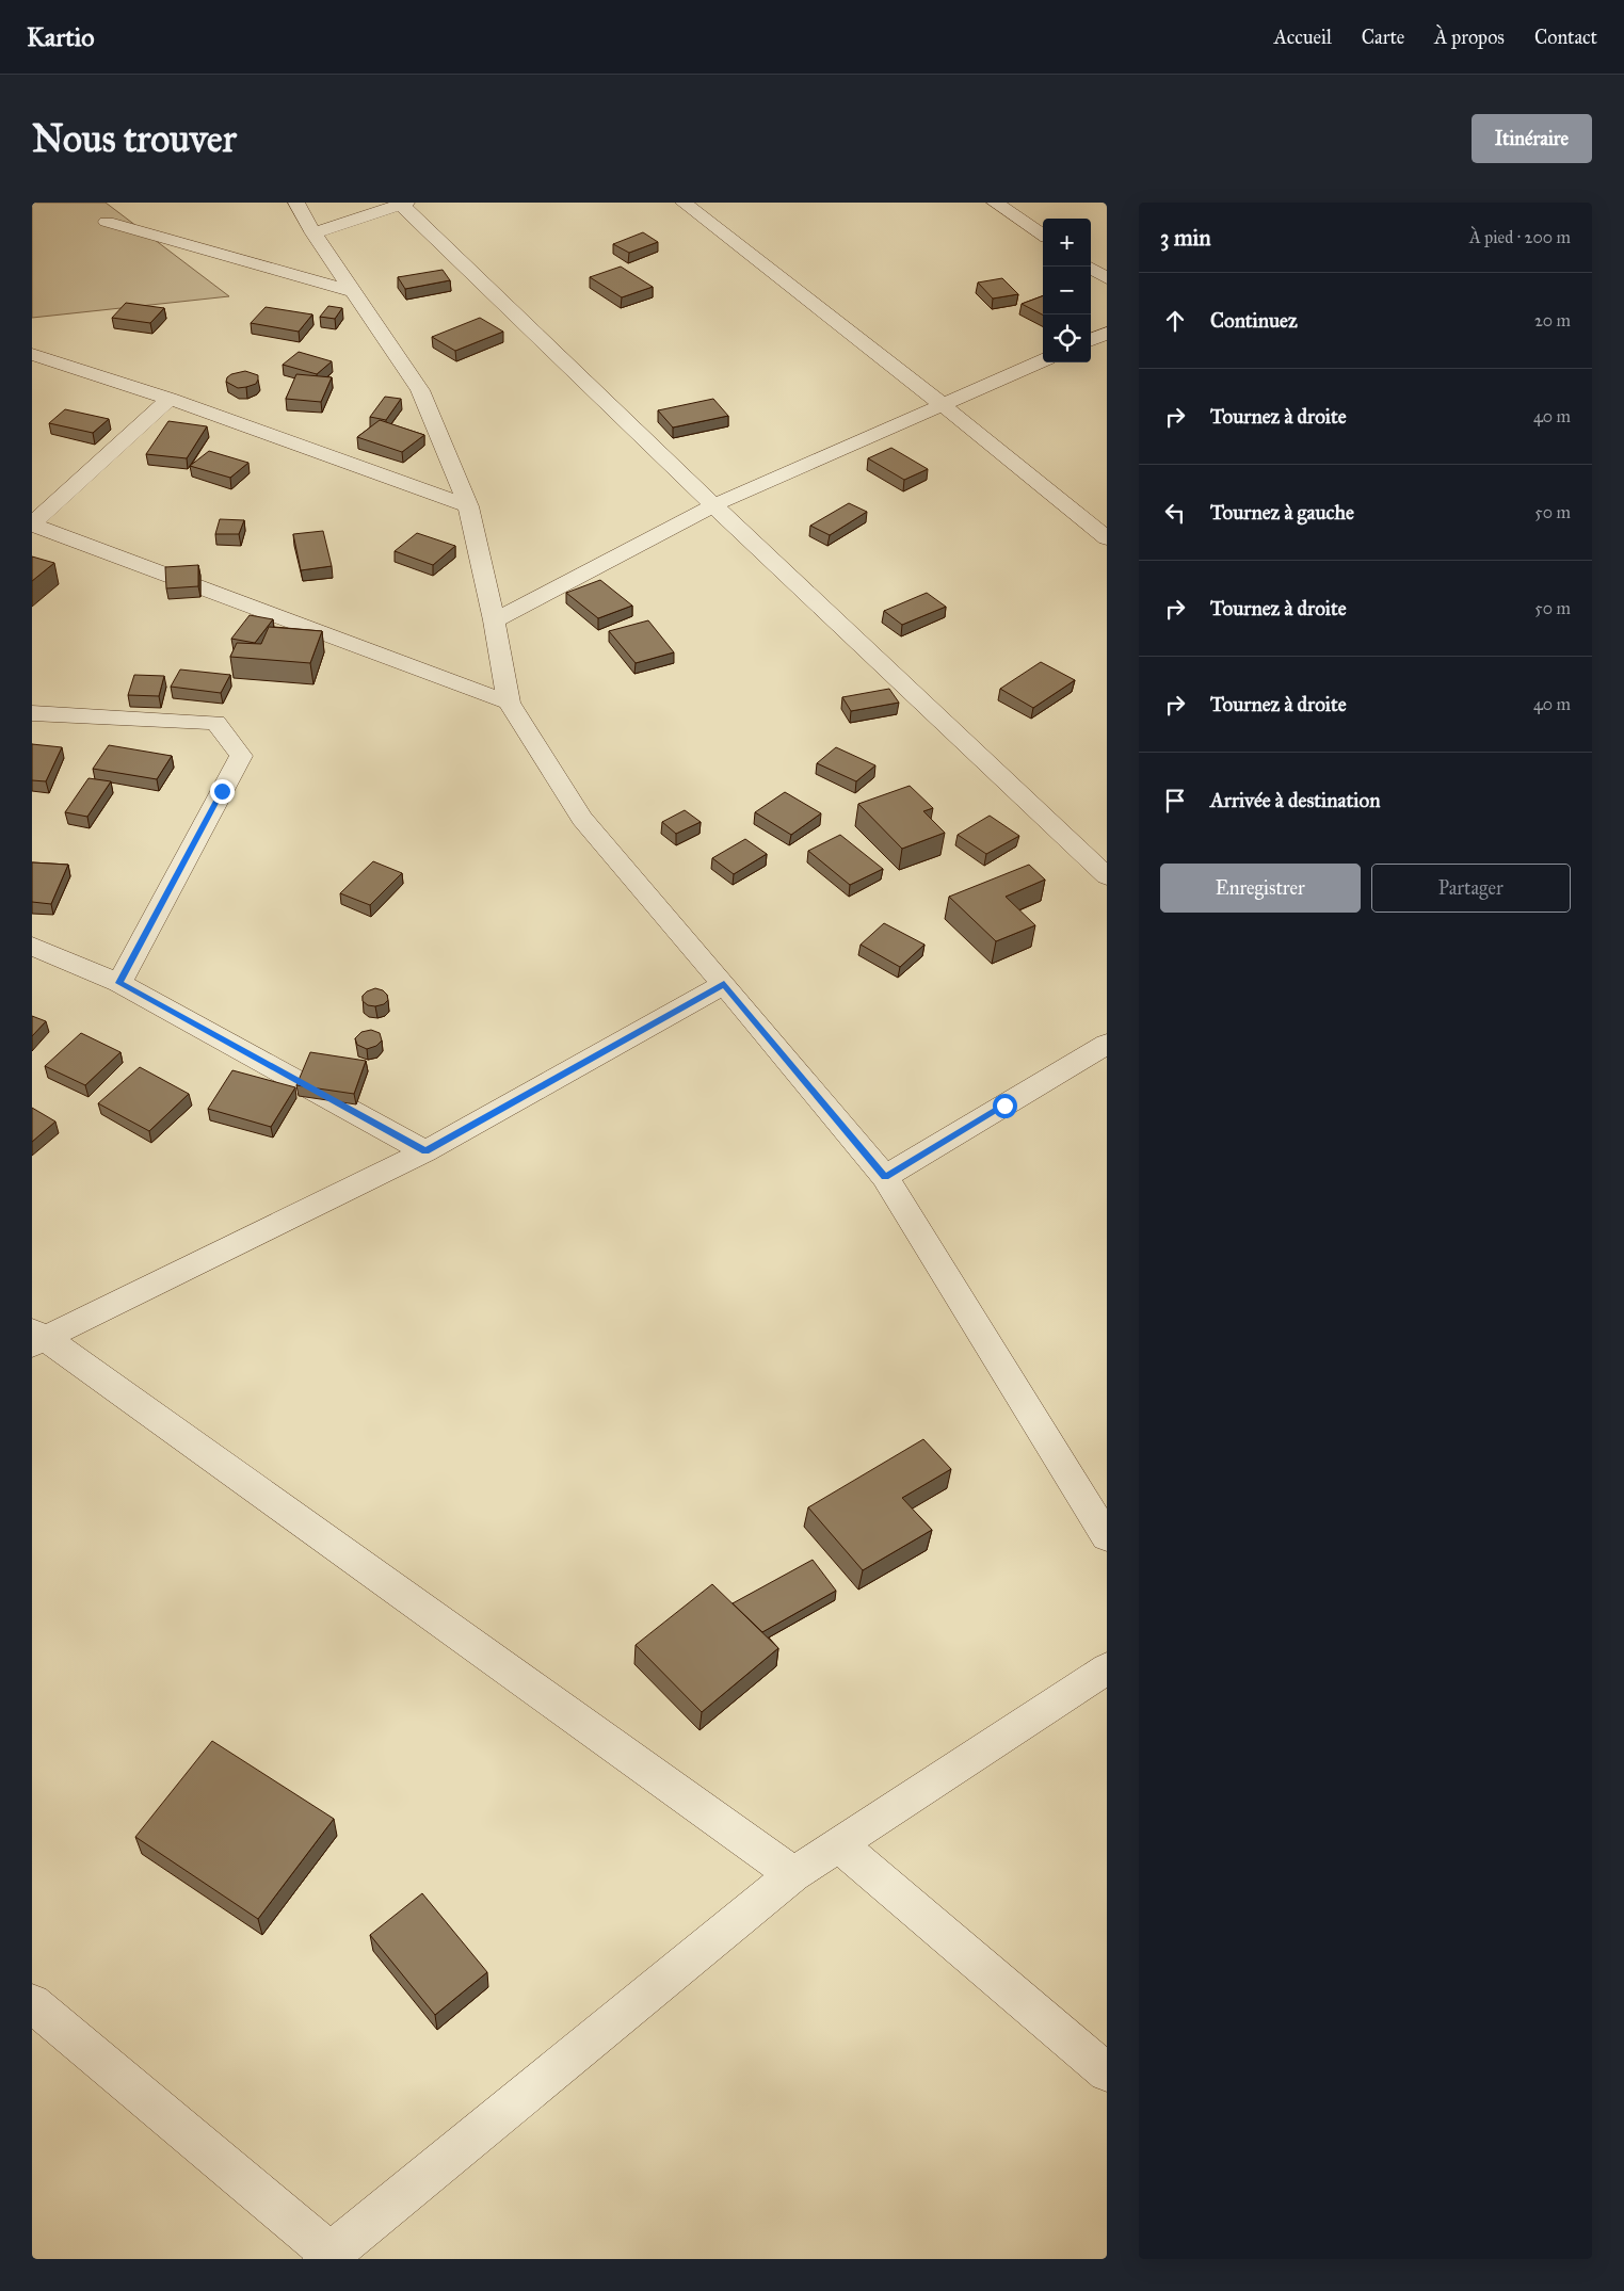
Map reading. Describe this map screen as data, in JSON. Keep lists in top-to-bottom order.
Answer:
{
  "page": {
    "header": "Kartio",
    "nav": [
      "Accueil",
      "Carte",
      "À propos",
      "Contact"
    ],
    "buttons": [
      "Itinéraire",
      ["Enregistrer", "Partager"]
    ],
    "title": "Nous trouver",
    "heading": ["3 min", "À pied · 200 m"],
    "map_buttons": ["+", "−"],
    "list": [
      ["Continuez", "20 m"],
      ["Tournez à droite", "40 m"],
      ["Tournez à gauche", "50 m"],
      ["Tournez à droite", "50 m"],
      ["Tournez à droite", "40 m"],
      "Arrivée à destination"
    ]
  }
}
